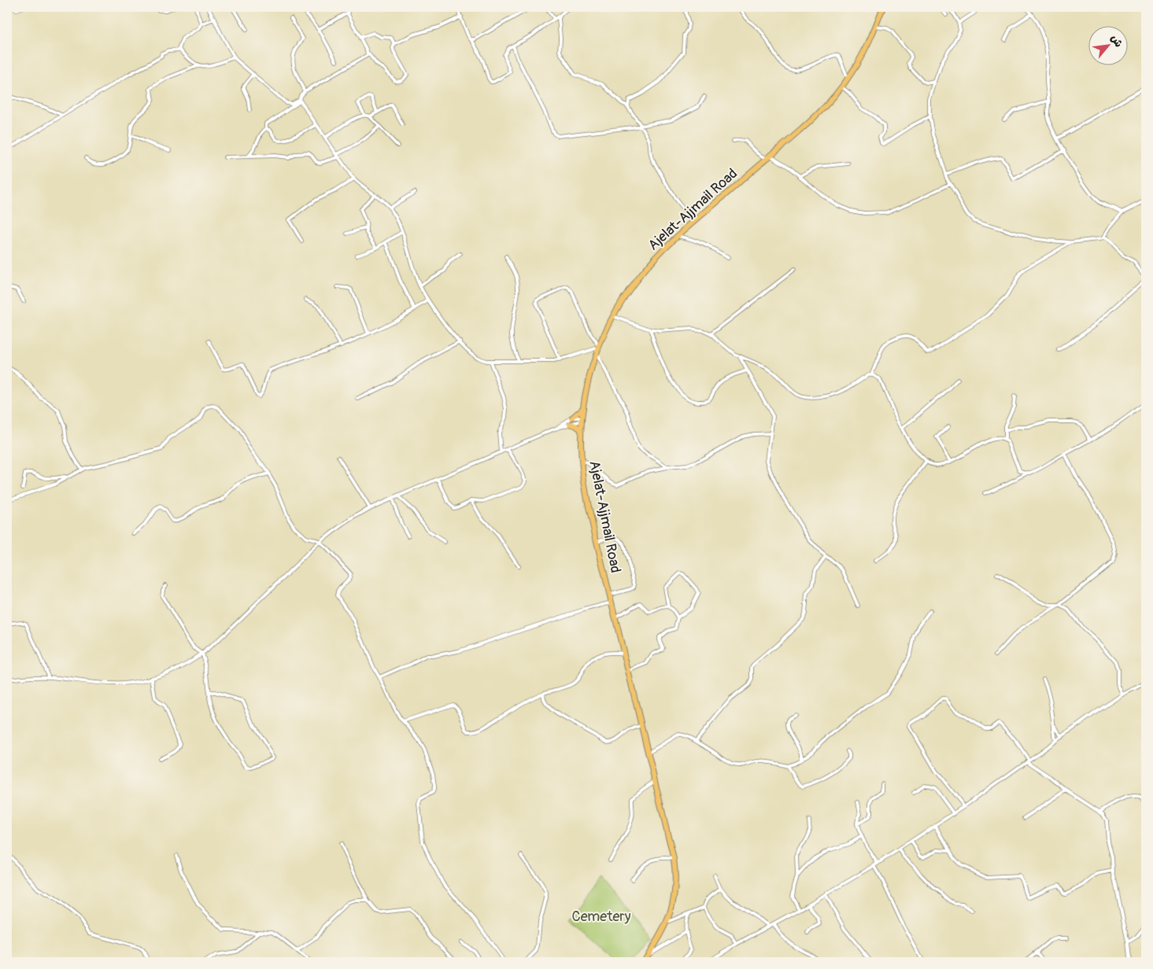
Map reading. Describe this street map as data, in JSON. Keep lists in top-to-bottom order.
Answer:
{
  "streets": {
    "main road": ["Ajelat-Ajjmail Road"]
  },
  "parks": ["Cemetery"],
  "north": "top right"
}
